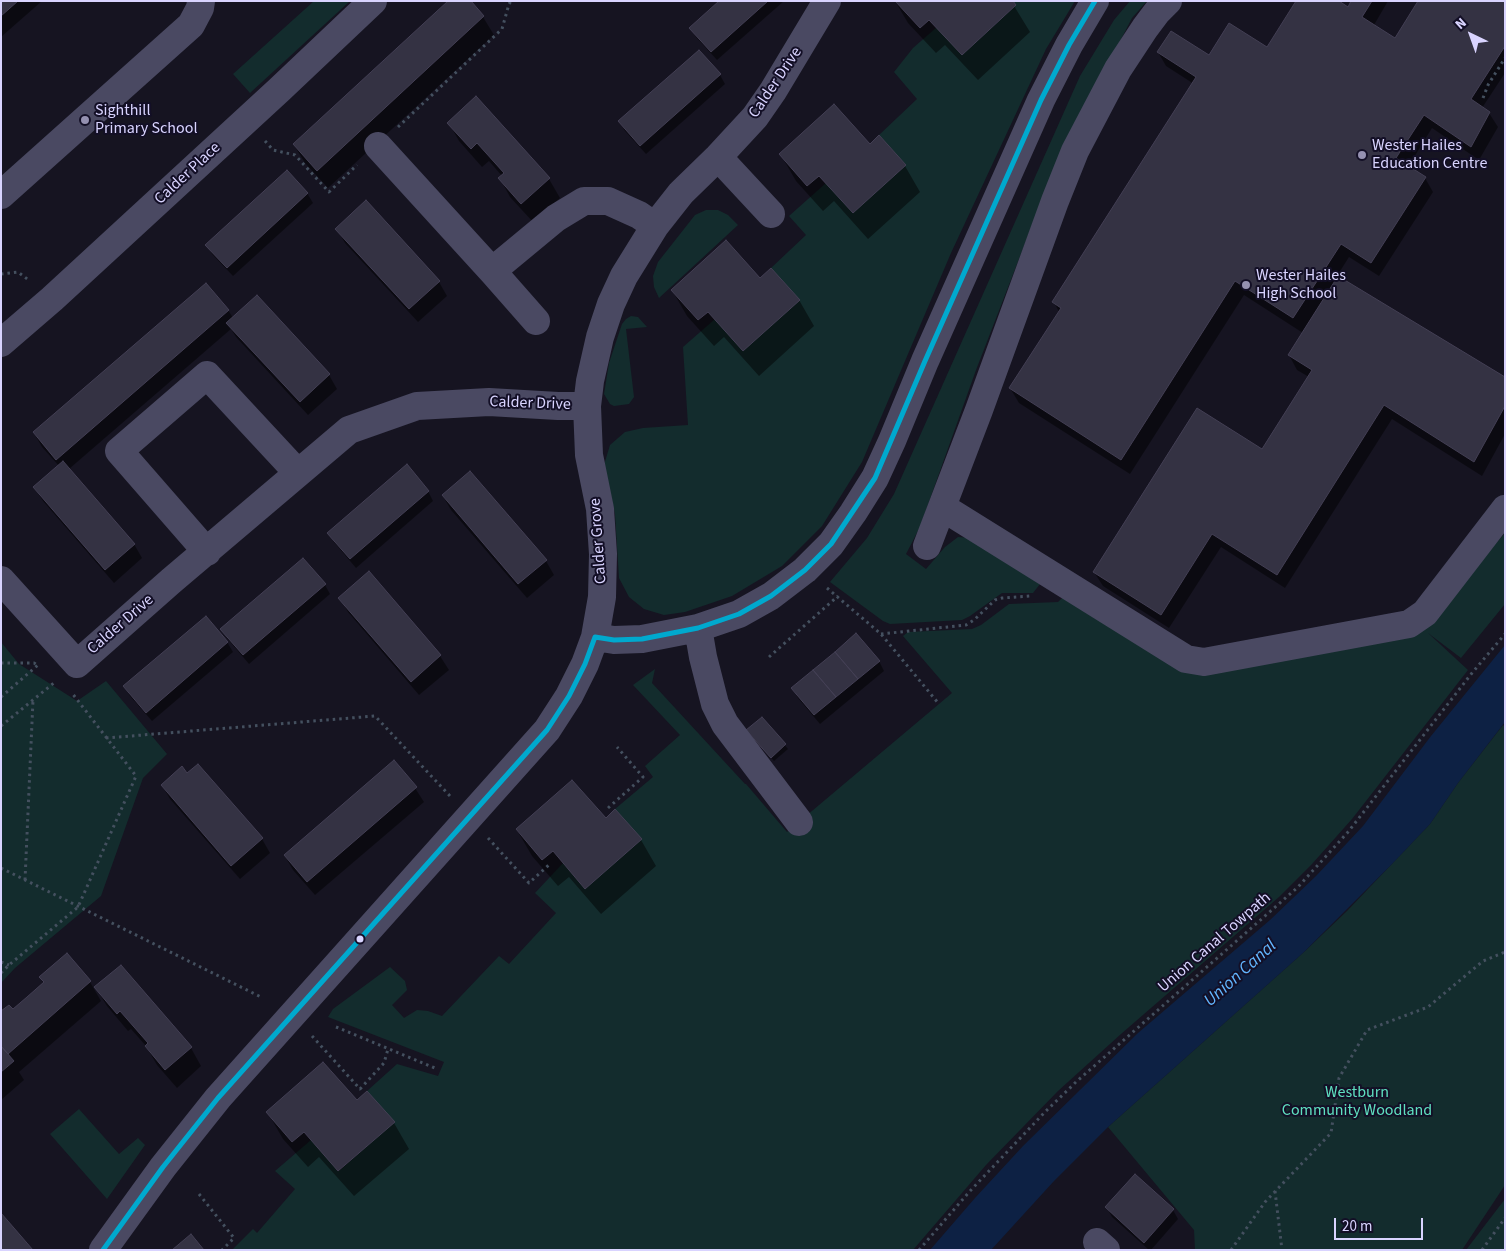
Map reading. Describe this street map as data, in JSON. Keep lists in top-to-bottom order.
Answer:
{
  "streets": {
    "street": ["Calder Drive", "Calder Place", "Calder Grove"],
    "path": ["Union Canal Towpath"]
  },
  "crossings": [
    ["Calder Drive", "Calder Grove"]
  ],
  "water": ["Union Canal"],
  "parks": ["Westburn Community Woodland"],
  "places": ["Sighthill Primary School", "Wester Hailes Education Centre", "Wester Hailes High School"],
  "lines": ["transit line 20"],
  "scale_bar": "20 m",
  "north": "top left"
}
